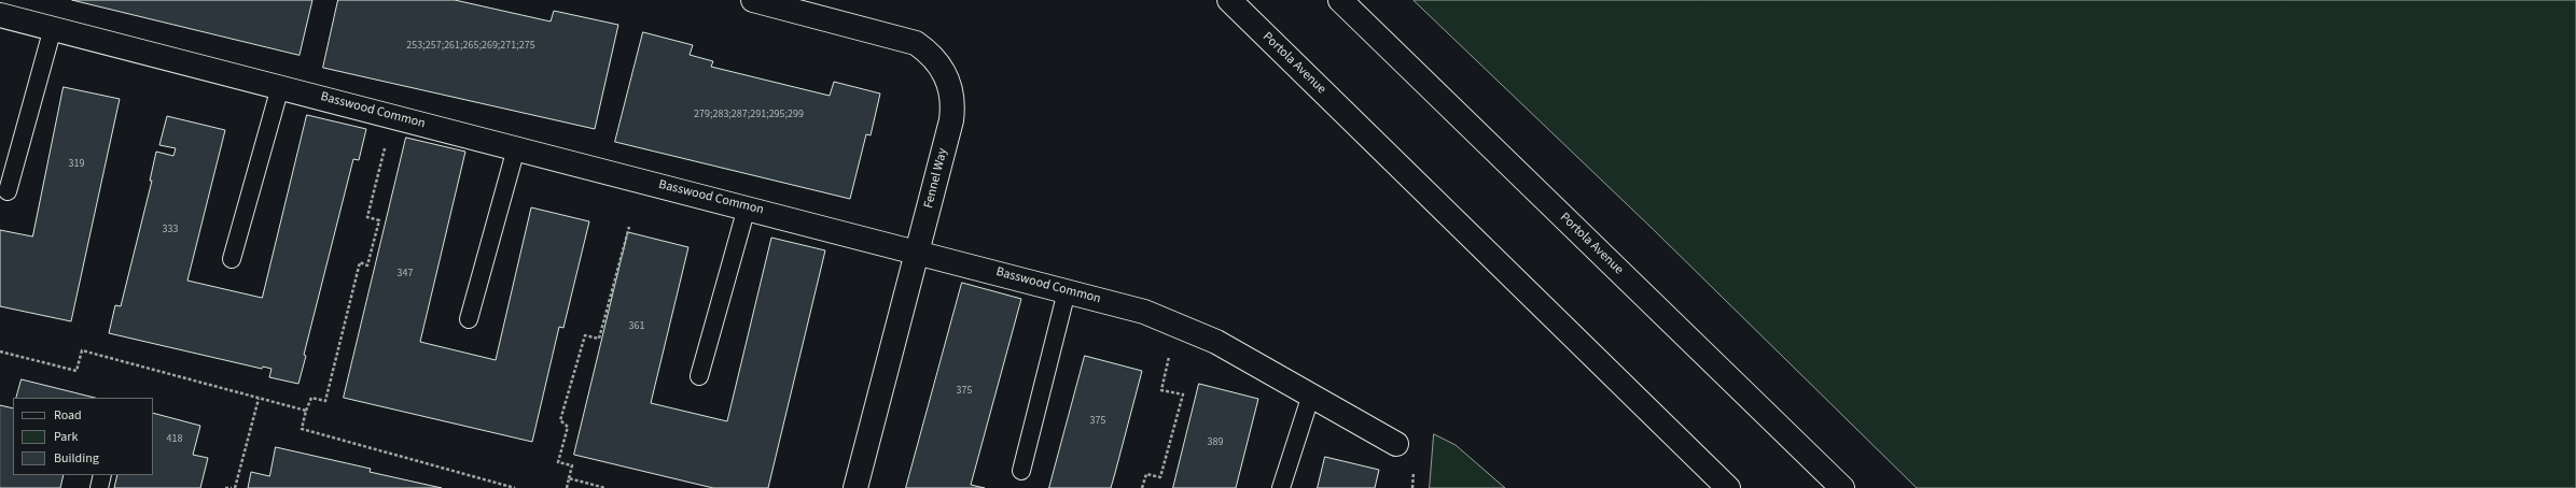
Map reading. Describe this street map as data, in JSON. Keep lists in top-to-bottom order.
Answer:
{
  "streets": {
    "street": ["Portola Avenue", "Basswood Common", "Fennel Way"]
  },
  "crossings": [
    ["Basswood Common", "Fennel Way"]
  ],
  "house_numbers": [
    "253;257;261;265;269;271;275",
    "279;283;287;291;295;299",
    "319",
    "333",
    "347",
    "361",
    "375",
    "375",
    "418",
    "389"
  ],
  "legend": ["Road", "Park", "Building"]
}
